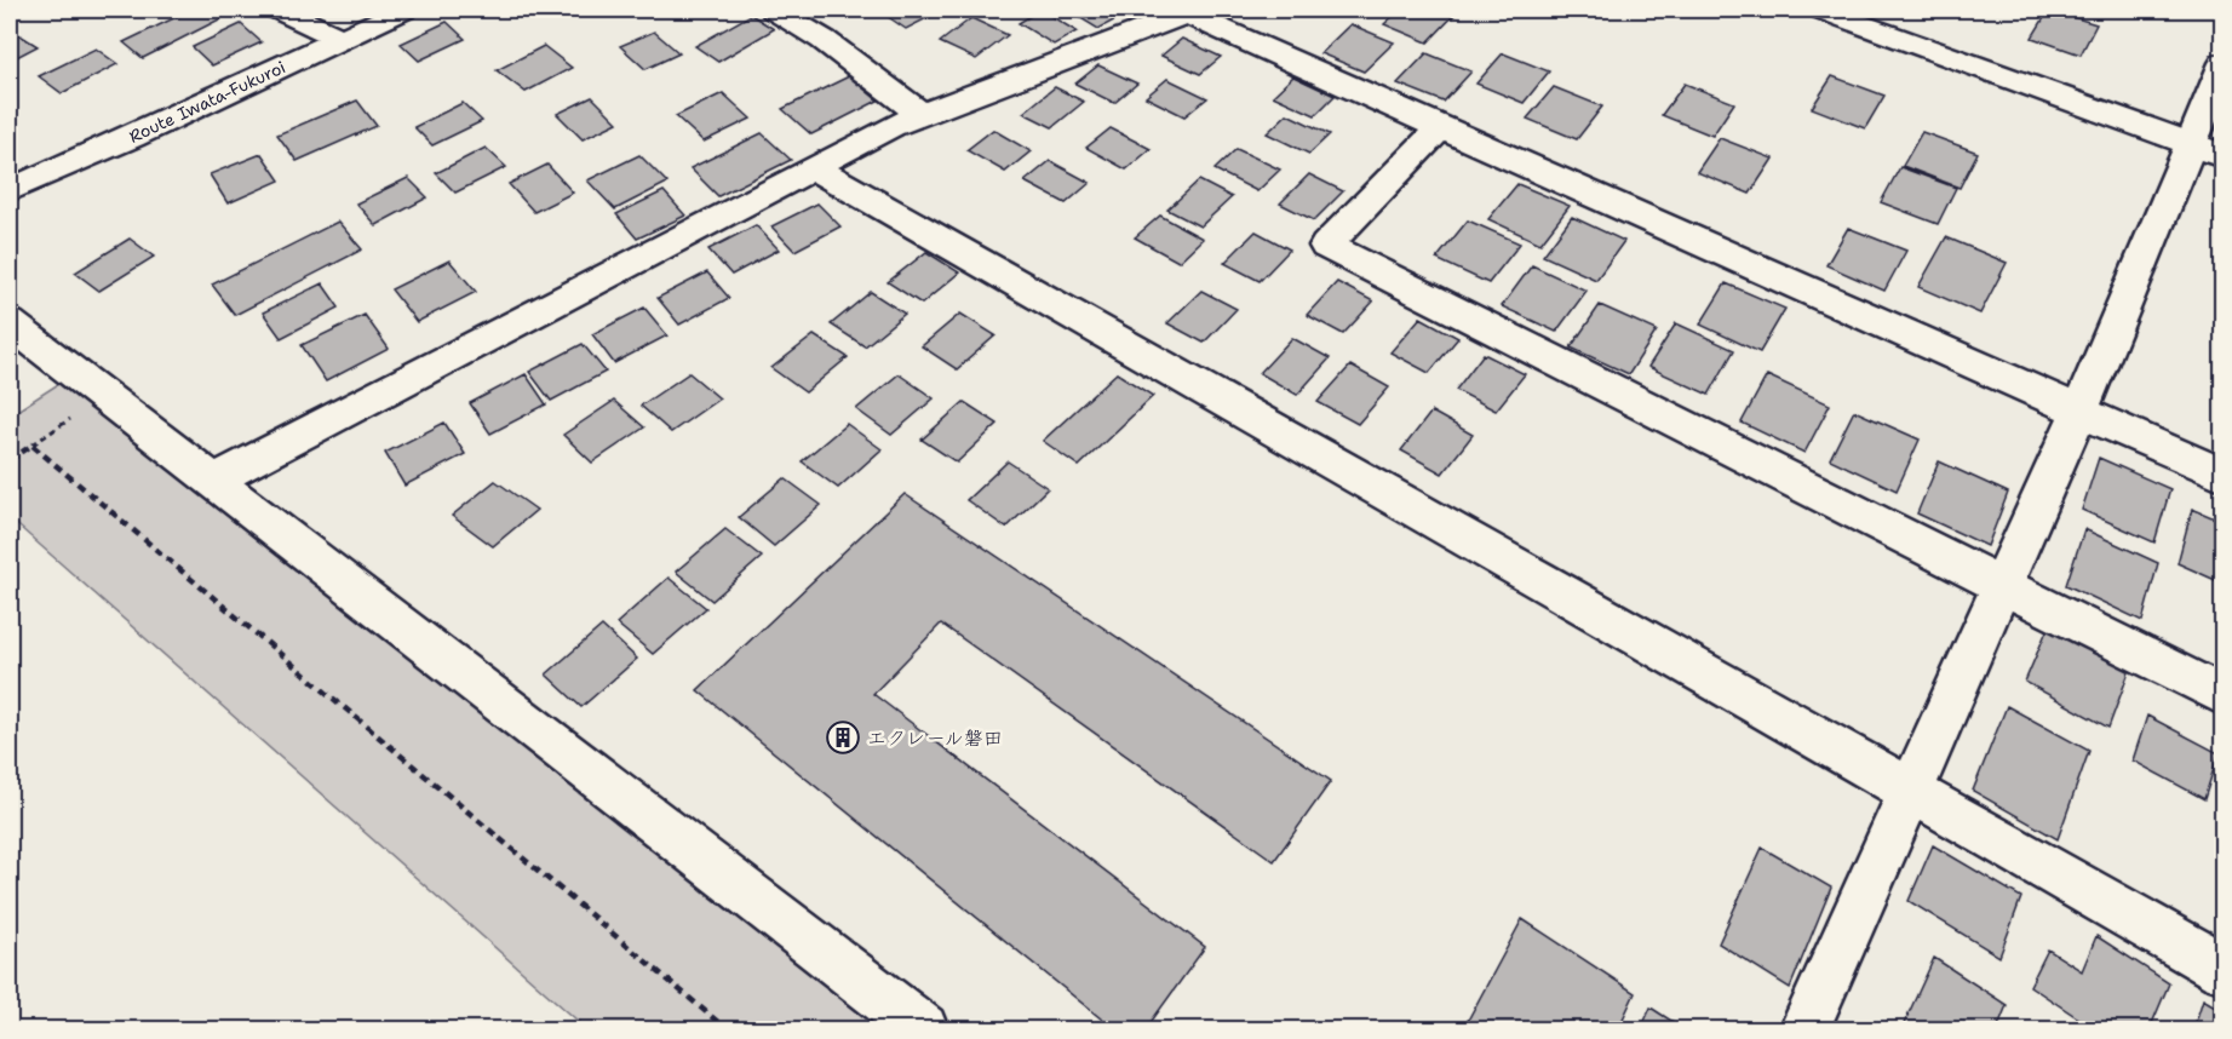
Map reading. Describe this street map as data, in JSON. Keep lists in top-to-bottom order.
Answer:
{
  "streets": {
    "street": ["Route Iwata-Fukuroi"]
  },
  "places": {
    "building": ["エクレール磐田"]
  }
}
